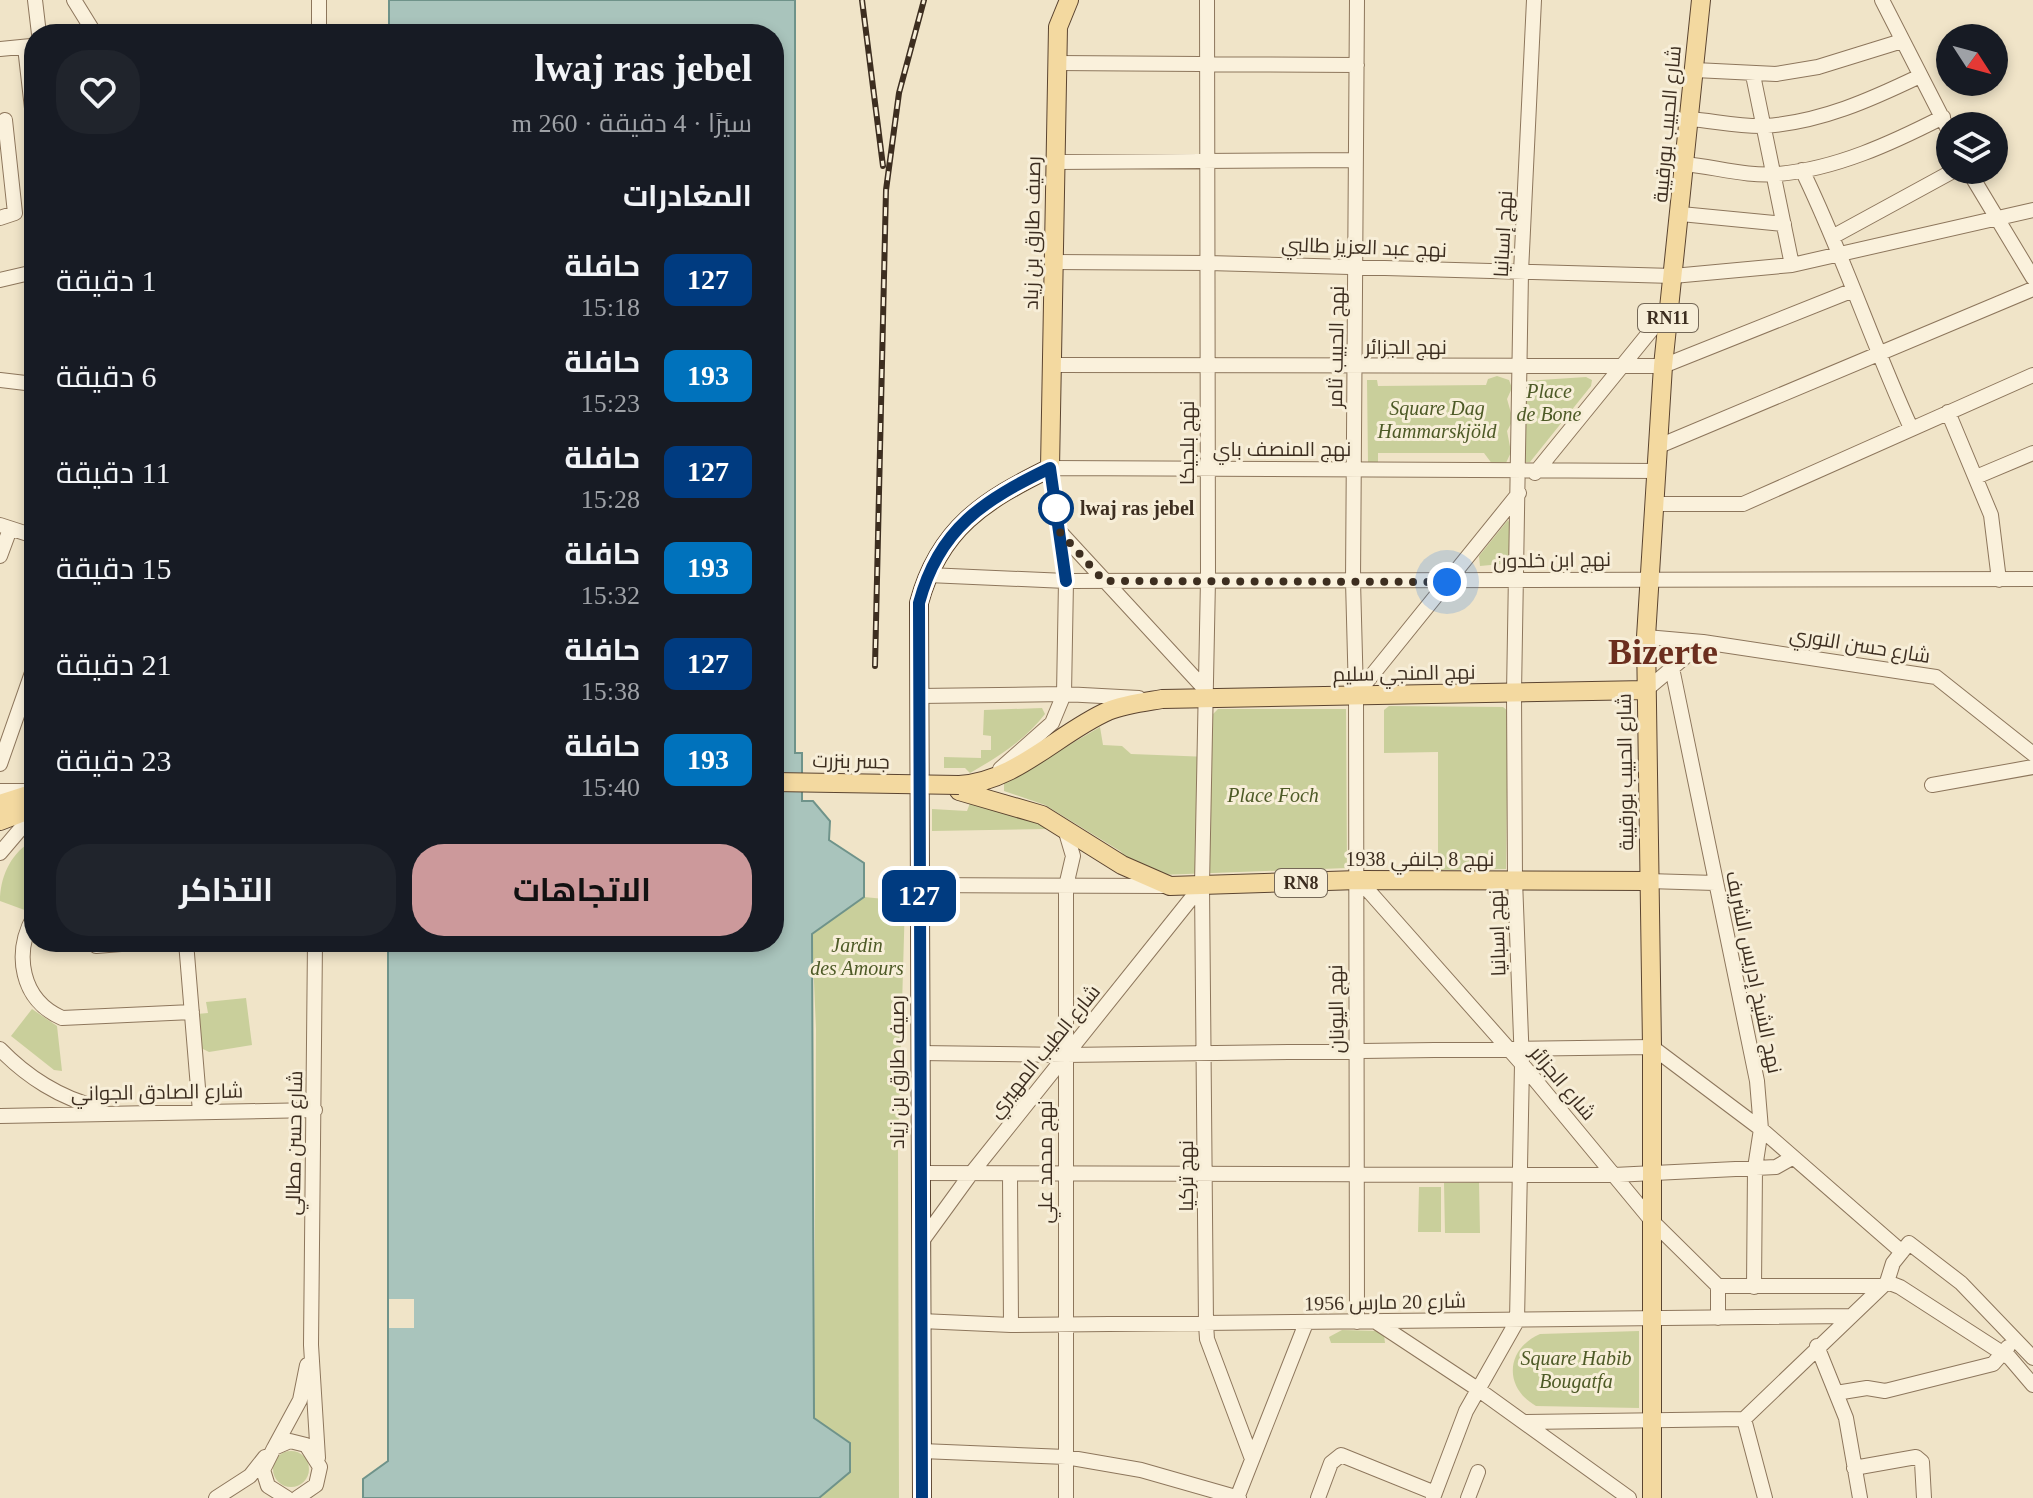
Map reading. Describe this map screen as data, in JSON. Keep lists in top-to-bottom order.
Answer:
{
  "streets": {
    "main road": [
      "شارع الحبيب بورقيبة",
      "رصيف طارق بن زياد",
      "RN11",
      "نهج المنجي سليم",
      "جسر بنزرت",
      "نهج 8 جانفي 1938",
      "RN8"
    ],
    "street": [
      "نهج إسبانيا",
      "نهج عبد العزيز طالبي",
      "نهج الحبيب ثامر",
      "نهج الجزائر",
      "نهج بلجيكا",
      "نهج المنصف باي",
      "نهج ابن خلدون",
      "شارع حسن النوري",
      "نهج الشيخ إدريس الشريف",
      "نهج اليونان",
      "شارع الطيب المهيري",
      "شارع الجزائر",
      "شارع الصادق الجواني",
      "شارع حسن مطالي",
      "نهج محمد علي",
      "نهج تركيا",
      "شارع 20 مارس 1956"
    ]
  },
  "crossings": [
    ["شارع الحبيب بورقيبة", "نهج عبد العزيز طالبي"],
    ["شارع الحبيب بورقيبة", "نهج الجزائر"],
    ["شارع الحبيب بورقيبة", "نهج المنصف باي"],
    ["شارع الحبيب بورقيبة", "نهج ابن خلدون"],
    ["شارع الحبيب بورقيبة", "شارع حسن النوري"],
    ["شارع الحبيب بورقيبة", "نهج المنجي سليم"],
    ["شارع الحبيب بورقيبة", "نهج 8 جانفي 1938"],
    ["شارع الحبيب بورقيبة", "شارع الجزائر"],
    ["شارع الحبيب بورقيبة", "شارع 20 مارس 1956"],
    ["رصيف طارق بن زياد", "نهج عبد العزيز طالبي"],
    ["رصيف طارق بن زياد", "نهج الجزائر"],
    ["رصيف طارق بن زياد", "نهج المنصف باي"],
    ["رصيف طارق بن زياد", "نهج ابن خلدون"],
    ["رصيف طارق بن زياد", "نهج المنجي سليم"],
    ["رصيف طارق بن زياد", "شارع الطيب المهيري"],
    ["رصيف طارق بن زياد", "شارع 20 مارس 1956"],
    ["نهج إسبانيا", "نهج عبد العزيز طالبي"],
    ["نهج إسبانيا", "نهج الجزائر"],
    ["نهج إسبانيا", "نهج المنصف باي"],
    ["نهج إسبانيا", "نهج ابن خلدون"],
    ["نهج إسبانيا", "نهج المنجي سليم"],
    ["نهج إسبانيا", "نهج 8 جانفي 1938"],
    ["نهج إسبانيا", "شارع الجزائر"],
    ["نهج عبد العزيز طالبي", "نهج الحبيب ثامر"],
    ["نهج عبد العزيز طالبي", "نهج بلجيكا"],
    ["نهج الحبيب ثامر", "نهج الجزائر"],
    ["نهج الحبيب ثامر", "نهج المنصف باي"],
    ["نهج الحبيب ثامر", "نهج ابن خلدون"],
    ["نهج الحبيب ثامر", "نهج المنجي سليم"],
    ["نهج الحبيب ثامر", "نهج اليونان"],
    ["نهج الجزائر", "نهج بلجيكا"],
    ["نهج بلجيكا", "نهج المنصف باي"],
    ["نهج بلجيكا", "نهج ابن خلدون"],
    ["نهج بلجيكا", "نهج المنجي سليم"],
    ["نهج بلجيكا", "نهج 8 جانفي 1938"],
    ["نهج بلجيكا", "شارع الطيب المهيري"],
    ["نهج بلجيكا", "نهج تركيا"],
    ["نهج المنجي سليم", "جسر بنزرت"],
    ["نهج المنجي سليم", "نهج 8 جانفي 1938"],
    ["نهج المنجي سليم", "نهج اليونان"],
    ["جسر بنزرت", "نهج 8 جانفي 1938"],
    ["نهج 8 جانفي 1938", "نهج اليونان"],
    ["نهج 8 جانفي 1938", "شارع الطيب المهيري"],
    ["نهج 8 جانفي 1938", "شارع الجزائر"],
    ["نهج 8 جانفي 1938", "نهج محمد علي"],
    ["نهج 8 جانفي 1938", "نهج تركيا"],
    ["نهج اليونان", "شارع الجزائر"],
    ["نهج اليونان", "شارع 20 مارس 1956"],
    ["شارع الطيب المهيري", "نهج محمد علي"],
    ["شارع الطيب المهيري", "نهج تركيا"],
    ["شارع الصادق الجواني", "شارع حسن مطالي"],
    ["نهج محمد علي", "شارع 20 مارس 1956"],
    ["نهج تركيا", "شارع 20 مارس 1956"]
  ],
  "districts": ["Bizerte"],
  "parks": [
    "Place de Bone",
    "Square Dag Hammarskjöld",
    "Place Foch",
    "Jardin des Amours",
    "Square Habib Bougatfa"
  ],
  "places": ["lwaj ras jebel"],
  "lines": ["bus line 127"],
  "north": "bottom right",
  "page": {
    "on_map": "127",
    "heading": [
      ["lwaj ras jebel", "سيرًا · 4 دقيقة · 260 m"],
      "المغادرات"
    ],
    "list": [
      {
        "mark": "127",
        "name": "حافلة",
        "note": "15:18",
        "value": "1 دقيقة"
      },
      {
        "mark": "193",
        "name": "حافلة",
        "note": "15:23",
        "value": "6 دقيقة"
      },
      {
        "mark": "127",
        "name": "حافلة",
        "note": "15:28",
        "value": "11 دقيقة"
      },
      {
        "mark": "193",
        "name": "حافلة",
        "note": "15:32",
        "value": "15 دقيقة"
      },
      {
        "mark": "127",
        "name": "حافلة",
        "note": "15:38",
        "value": "21 دقيقة"
      },
      {
        "mark": "193",
        "name": "حافلة",
        "note": "15:40",
        "value": "23 دقيقة"
      }
    ],
    "buttons": ["الاتجاهات", "التذاكر"]
  }
}
